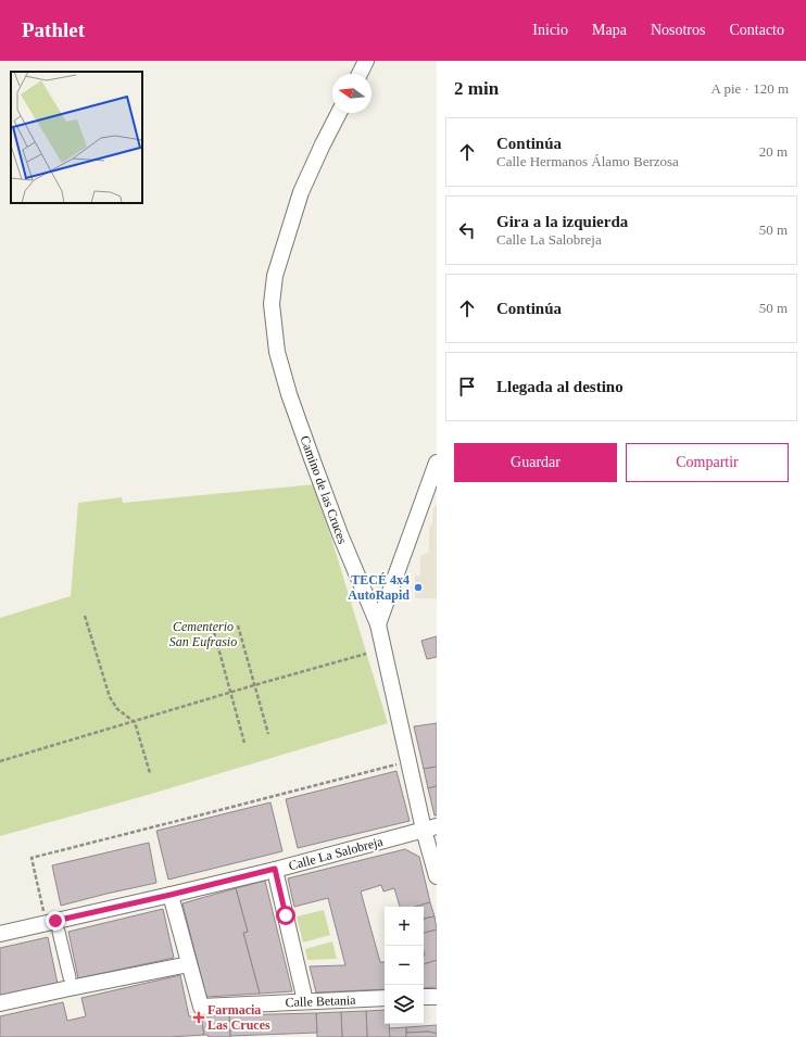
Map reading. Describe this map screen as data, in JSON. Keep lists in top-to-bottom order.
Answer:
{
  "streets": {
    "street": ["Camino de las Cruces", "Calle La Salobreja", "Calle Betania"]
  },
  "crossings": [
    ["Camino de las Cruces", "Calle La Salobreja"]
  ],
  "parks": ["Cementerio San Eufrasio"],
  "places": {
    "other": ["TECÉ 4x4 AutoRapid"],
    "health": ["Farmacia Las Cruces"]
  },
  "north": "left",
  "page": {
    "header": "Pathlet",
    "nav": [
      "Inicio",
      "Mapa",
      "Nosotros",
      "Contacto"
    ],
    "heading": ["2 min", "A pie · 120 m"],
    "list": [
      ["Continúa", "Calle Hermanos Álamo Berzosa", "20 m"],
      ["Gira a la izquierda", "Calle La Salobreja", "50 m"],
      ["Continúa", "50 m"],
      "Llegada al destino"
    ],
    "buttons": ["Guardar", "Compartir"],
    "map_buttons": ["+", "−"]
  }
}
